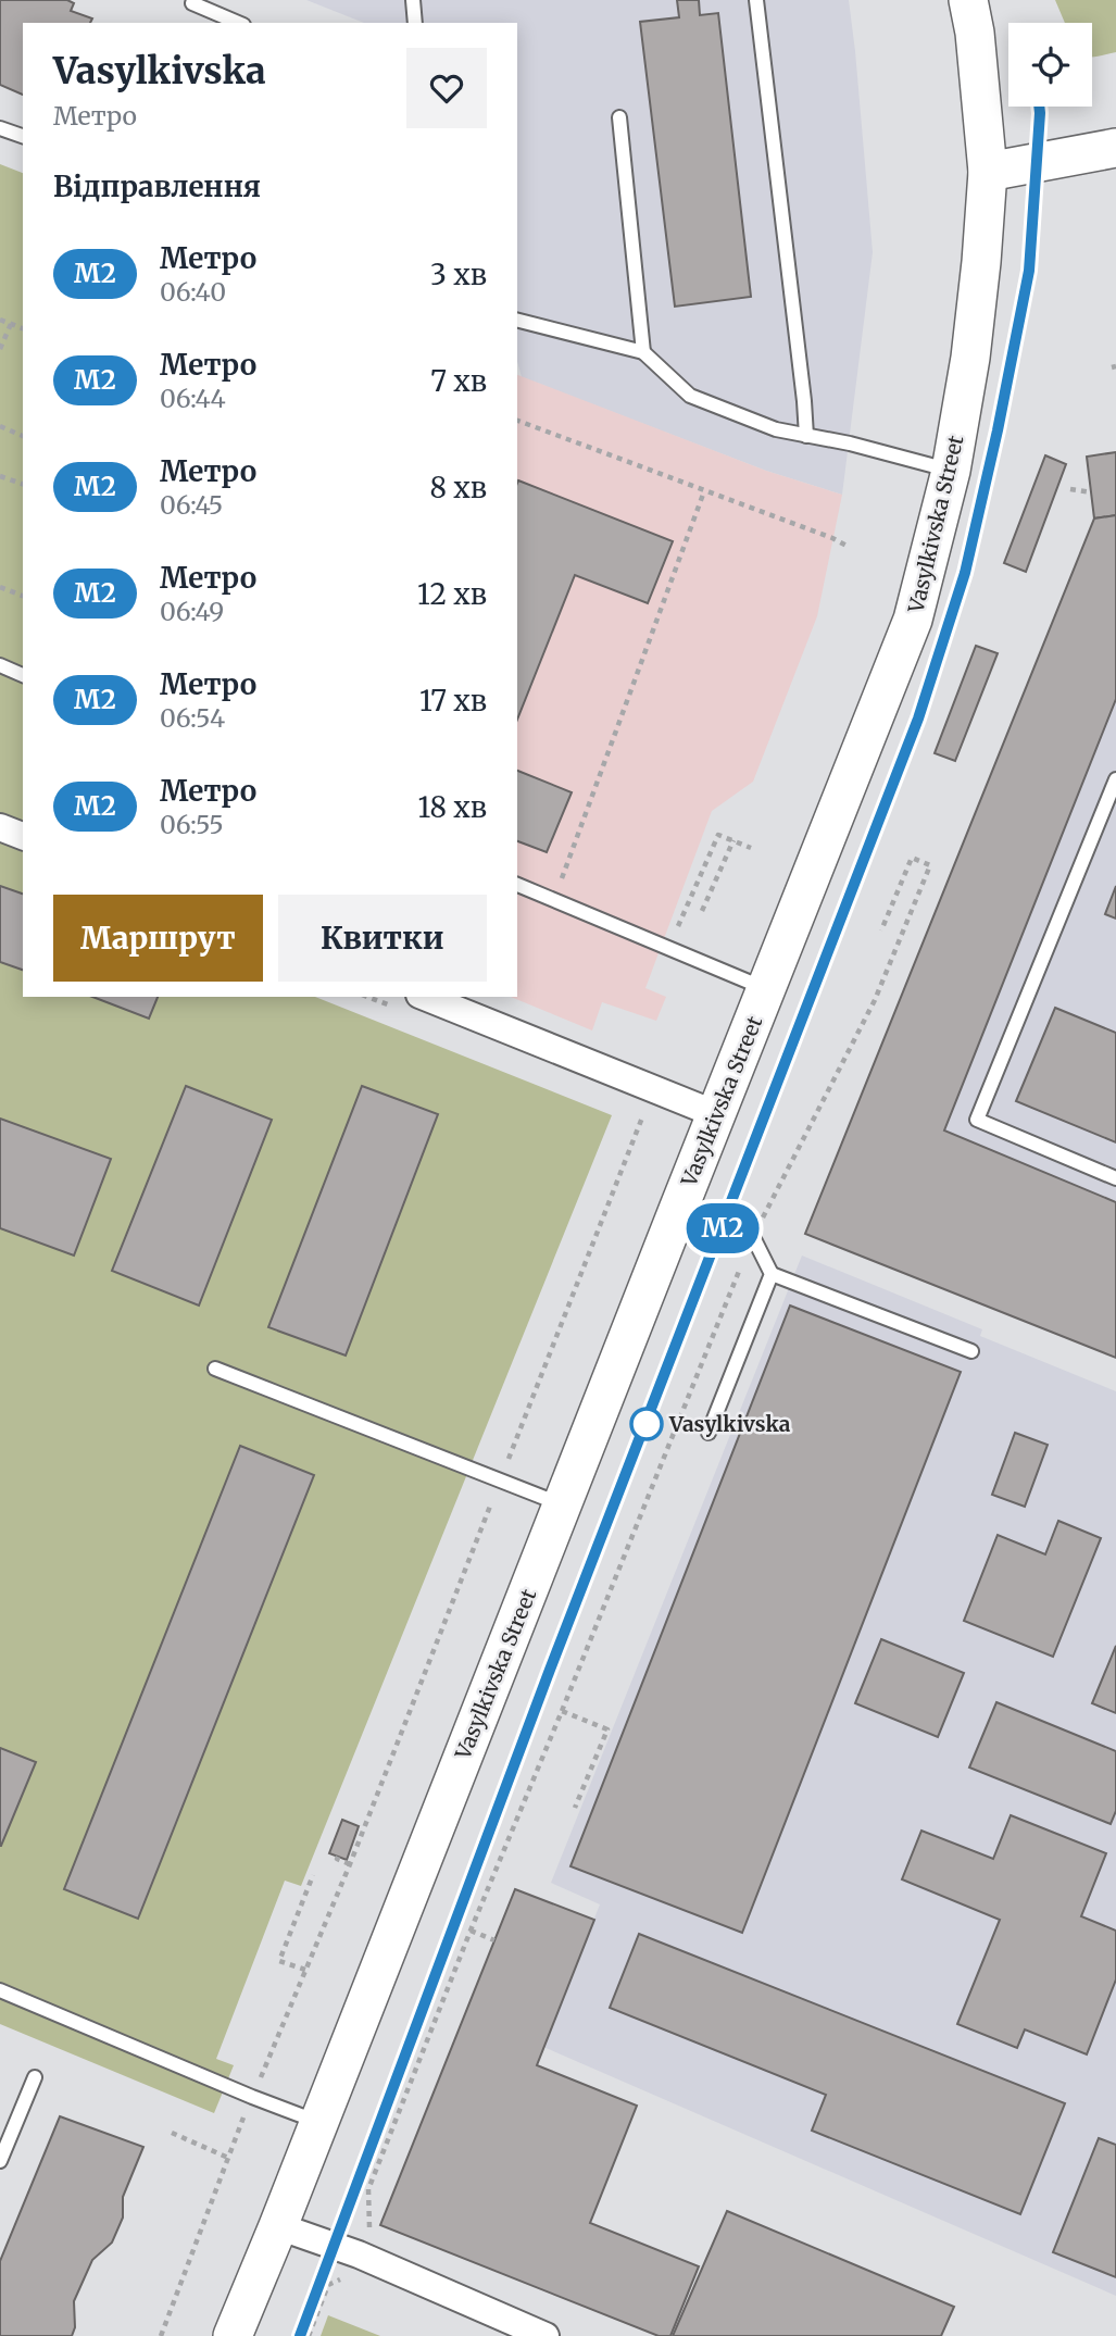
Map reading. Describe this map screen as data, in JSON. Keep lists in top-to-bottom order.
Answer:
{
  "streets": {
    "main road": ["Vasylkivska Street"]
  },
  "places": ["Vasylkivska"],
  "lines": ["metro line M2"],
  "page": {
    "on_map": "M2",
    "heading": [
      ["Vasylkivska", "Метро"],
      "Відправлення"
    ],
    "list": [
      {
        "mark": "M2",
        "name": "Метро",
        "note": "06:40",
        "value": "3 хв"
      },
      {
        "mark": "M2",
        "name": "Метро",
        "note": "06:44",
        "value": "7 хв"
      },
      {
        "mark": "M2",
        "name": "Метро",
        "note": "06:45",
        "value": "8 хв"
      },
      {
        "mark": "M2",
        "name": "Метро",
        "note": "06:49",
        "value": "12 хв"
      },
      {
        "mark": "M2",
        "name": "Метро",
        "note": "06:54",
        "value": "17 хв"
      },
      {
        "mark": "M2",
        "name": "Метро",
        "note": "06:55",
        "value": "18 хв"
      }
    ],
    "buttons": ["Маршрут", "Квитки"]
  }
}
